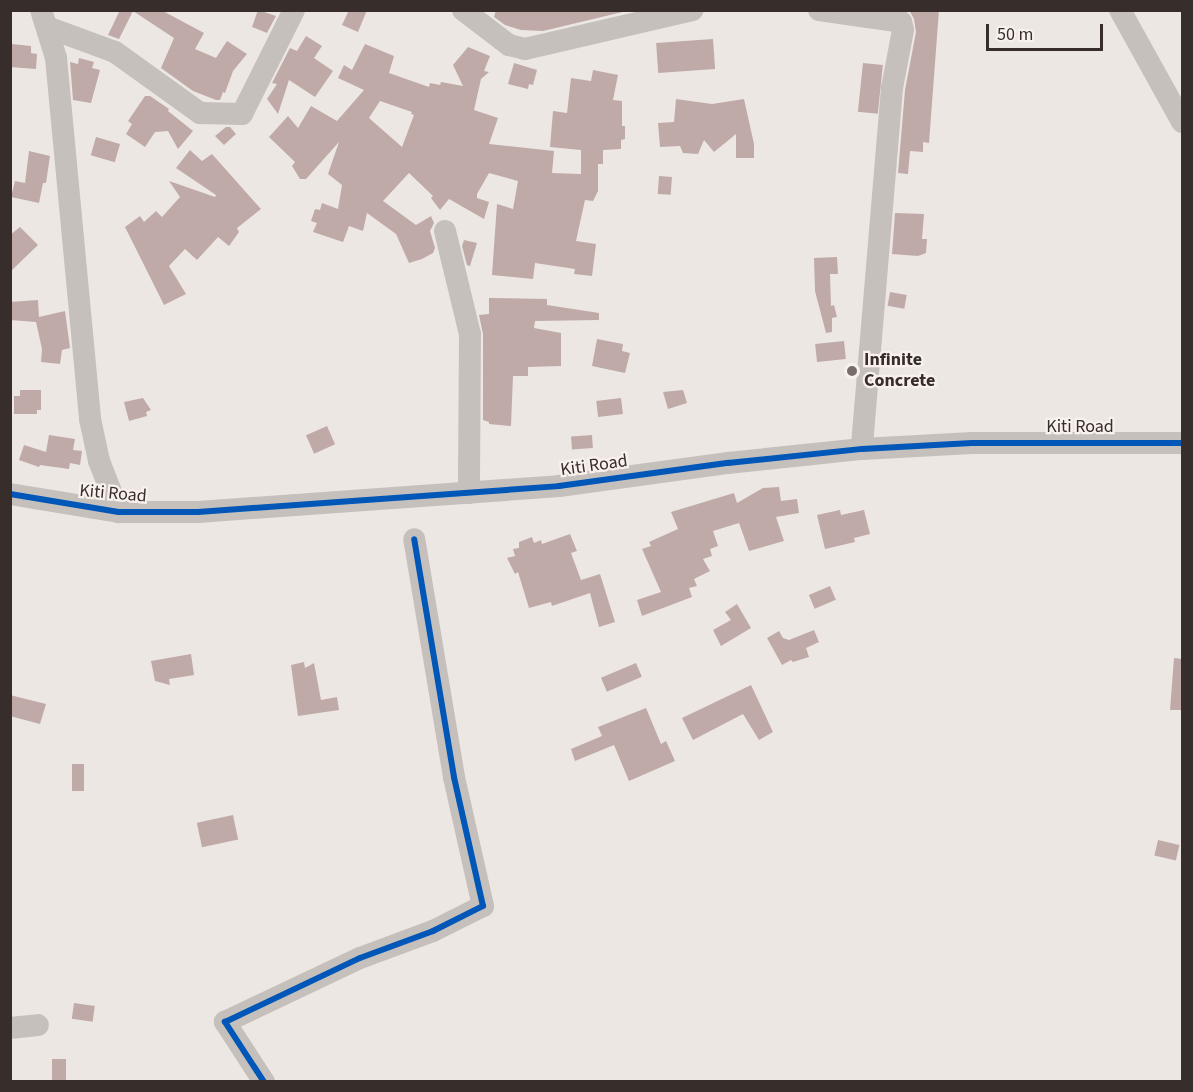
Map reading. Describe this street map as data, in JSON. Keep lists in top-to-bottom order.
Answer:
{
  "streets": {
    "street": ["Kiti Road"]
  },
  "places": ["Infinite Concrete"],
  "scale_bar": "50 m"
}
